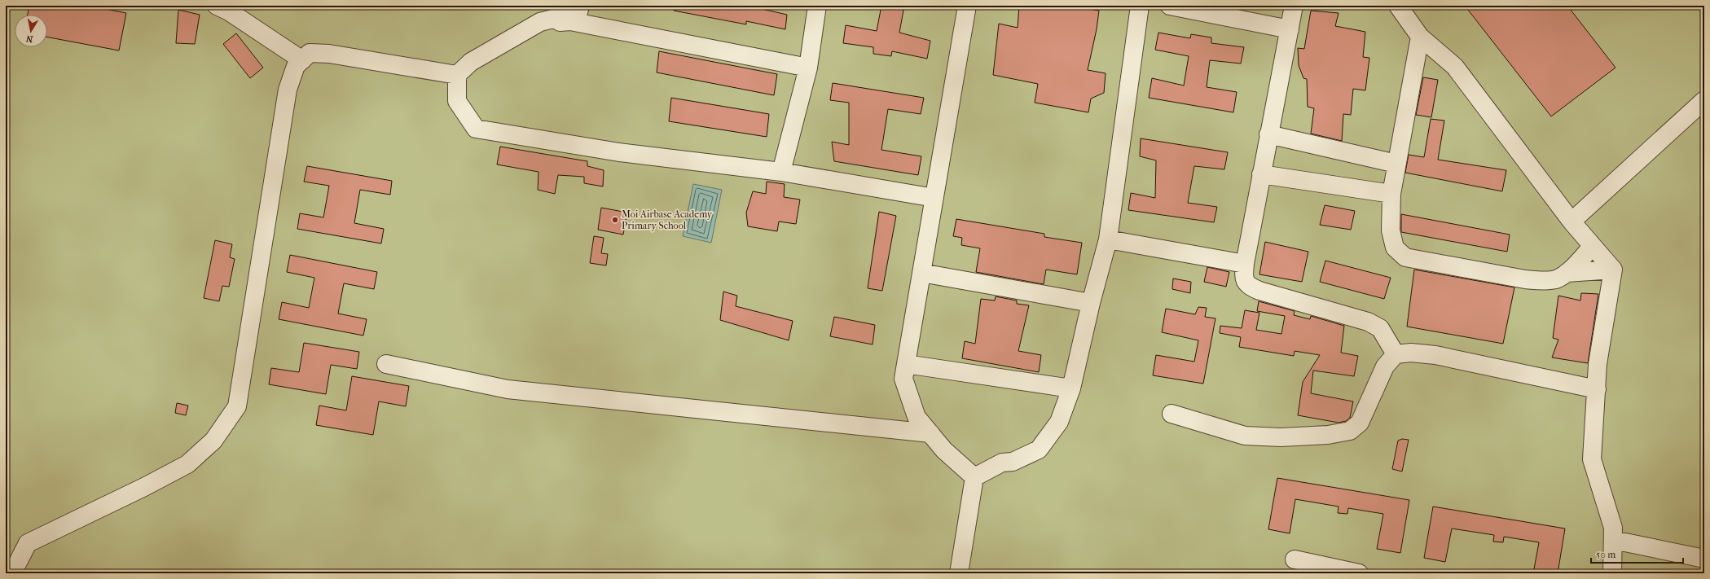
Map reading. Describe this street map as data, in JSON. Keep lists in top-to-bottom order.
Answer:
{
  "places": ["Moi Airbase Academy Primary School"],
  "scale_bar": "50 m",
  "north": "bottom"
}
